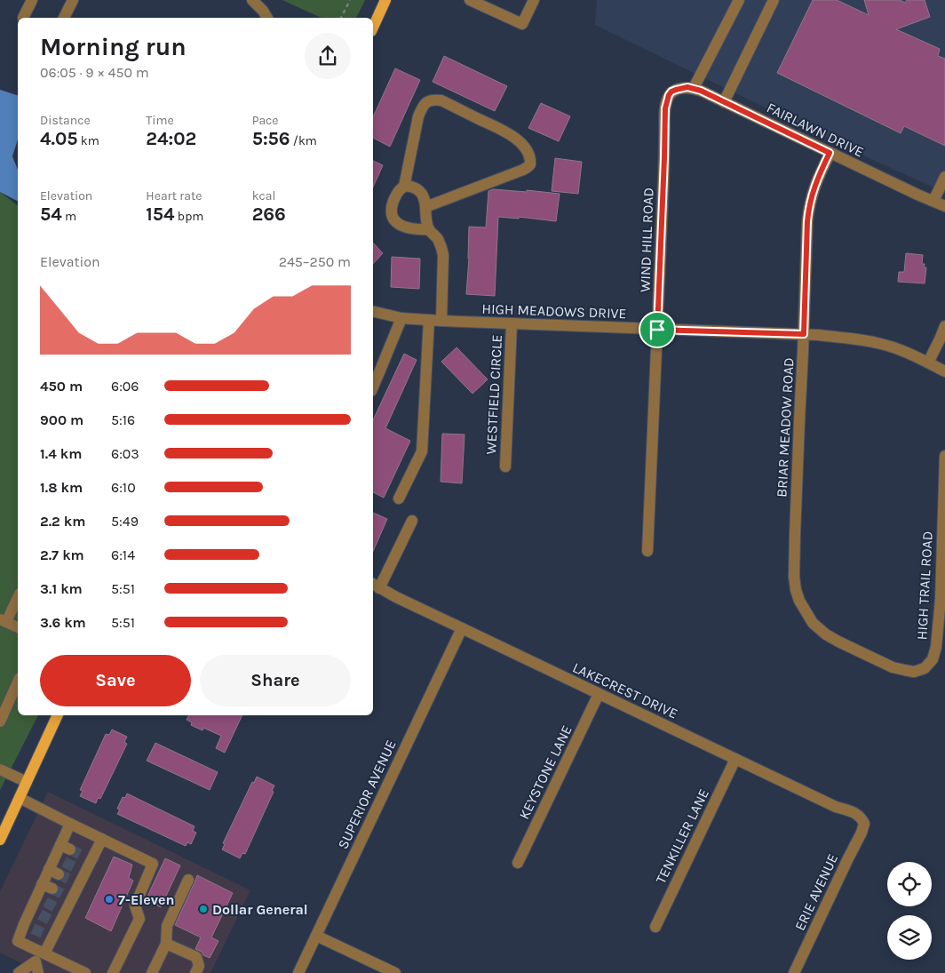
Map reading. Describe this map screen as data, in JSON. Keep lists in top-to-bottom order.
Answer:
{
  "streets": {
    "street": [
      "FAIRLAWN DRIVE",
      "WIND HILL ROAD",
      "HIGH MEADOWS DRIVE",
      "WESTFIELD CIRCLE",
      "BRIAR MEADOW ROAD",
      "HIGH TRAIL ROAD",
      "LAKECREST DRIVE",
      "KEYSTONE LANE",
      "SUPERIOR AVENUE",
      "TENKILLER LANE",
      "ERIE AVENUE"
    ]
  },
  "crossings": [
    ["FAIRLAWN DRIVE", "WIND HILL ROAD"],
    ["FAIRLAWN DRIVE", "BRIAR MEADOW ROAD"],
    ["WIND HILL ROAD", "HIGH MEADOWS DRIVE"],
    ["HIGH MEADOWS DRIVE", "WESTFIELD CIRCLE"],
    ["HIGH MEADOWS DRIVE", "BRIAR MEADOW ROAD"],
    ["BRIAR MEADOW ROAD", "HIGH TRAIL ROAD"],
    ["LAKECREST DRIVE", "KEYSTONE LANE"],
    ["LAKECREST DRIVE", "SUPERIOR AVENUE"],
    ["LAKECREST DRIVE", "TENKILLER LANE"],
    ["LAKECREST DRIVE", "ERIE AVENUE"]
  ],
  "places": ["7-Eleven", "Dollar General"],
  "page": {
    "heading": ["Morning run", "06:05 · 9 × 450 m"],
    "stats": [
      ["Distance", "4.05 km"],
      ["Time", "24:02"],
      ["Pace", "5:56 /km"],
      ["Elevation", "54 m"],
      ["Heart rate", "154 bpm"],
      ["kcal", "266"]
    ],
    "chart": ["Elevation", "245–250 m"],
    "list": [
      {
        "name": "450 m",
        "note": "6:06"
      },
      {
        "name": "900 m",
        "note": "5:16"
      },
      {
        "name": "1.4 km",
        "note": "6:03"
      },
      {
        "name": "1.8 km",
        "note": "6:10"
      },
      {
        "name": "2.2 km",
        "note": "5:49"
      },
      {
        "name": "2.7 km",
        "note": "6:14"
      },
      {
        "name": "3.1 km",
        "note": "5:51"
      },
      {
        "name": "3.6 km",
        "note": "5:51"
      }
    ],
    "buttons": ["Save", "Share"]
  }
}
